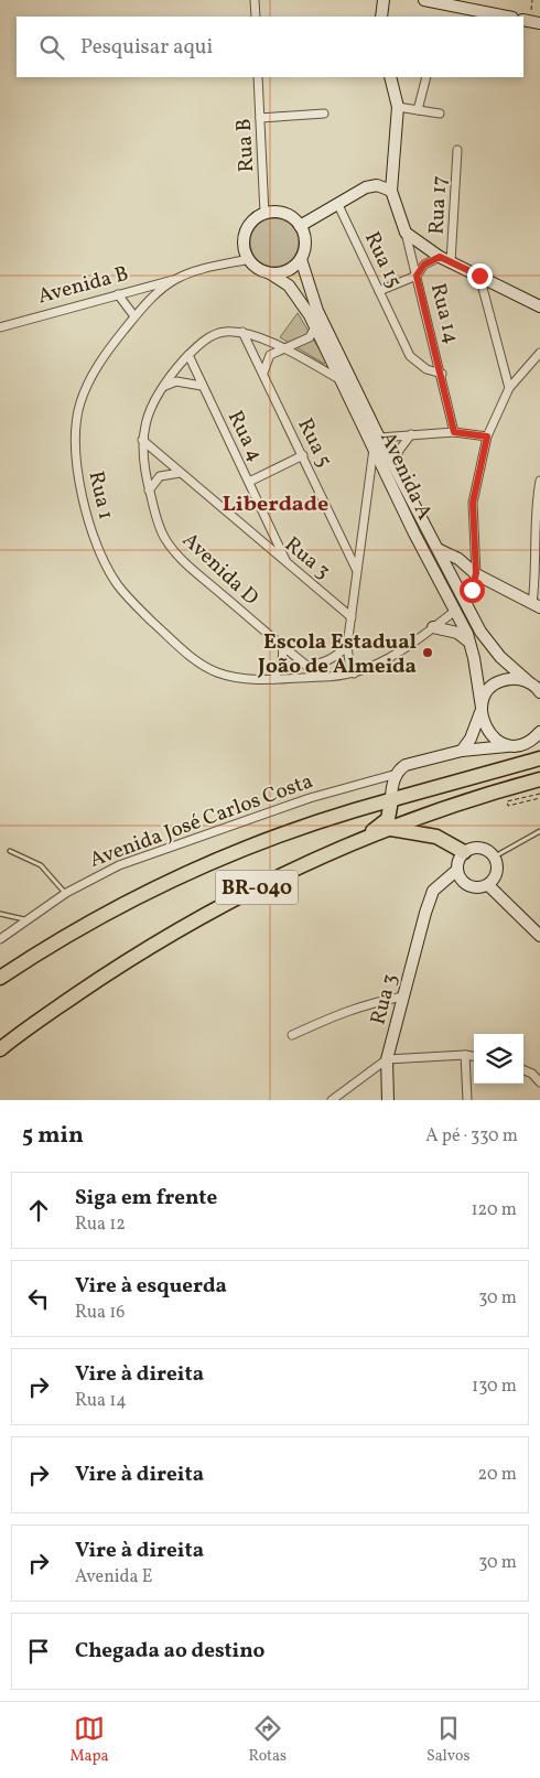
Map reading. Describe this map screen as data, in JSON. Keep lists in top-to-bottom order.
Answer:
{
  "streets": {
    "highway": ["BR-040"],
    "street": [
      "Rua B",
      "Rua 17",
      "Rua 15",
      "Avenida B",
      "Rua 14",
      "Rua 4",
      "Rua 5",
      "Avenida A",
      "Rua 1",
      "Rua 3",
      "Avenida D",
      "Avenida José Carlos Costa"
    ]
  },
  "crossings": [
    ["Rua B", "Avenida A"],
    ["Rua B", "Rua 1"],
    ["Rua 15", "Rua 14"],
    ["Avenida B", "Rua 1"],
    ["Rua 4", "Rua 3"],
    ["Rua 4", "Avenida D"],
    ["Rua 5", "Avenida D"],
    ["Avenida A", "Rua 1"],
    ["Avenida A", "Avenida José Carlos Costa"],
    ["Rua 1", "Avenida D"],
    ["Rua 3", "Avenida D"]
  ],
  "districts": ["Liberdade"],
  "places": ["Escola Estadual João de Almeida"],
  "page": {
    "search": "Pesquisar aqui",
    "heading": ["5 min", "A pé · 330 m"],
    "list": [
      ["Siga em frente", "Rua 12", "120 m"],
      ["Vire à esquerda", "Rua 16", "30 m"],
      ["Vire à direita", "Rua 14", "130 m"],
      ["Vire à direita", "20 m"],
      ["Vire à direita", "Avenida E", "30 m"],
      "Chegada ao destino"
    ],
    "nav": ["Mapa", "Rotas", "Salvos"]
  }
}
